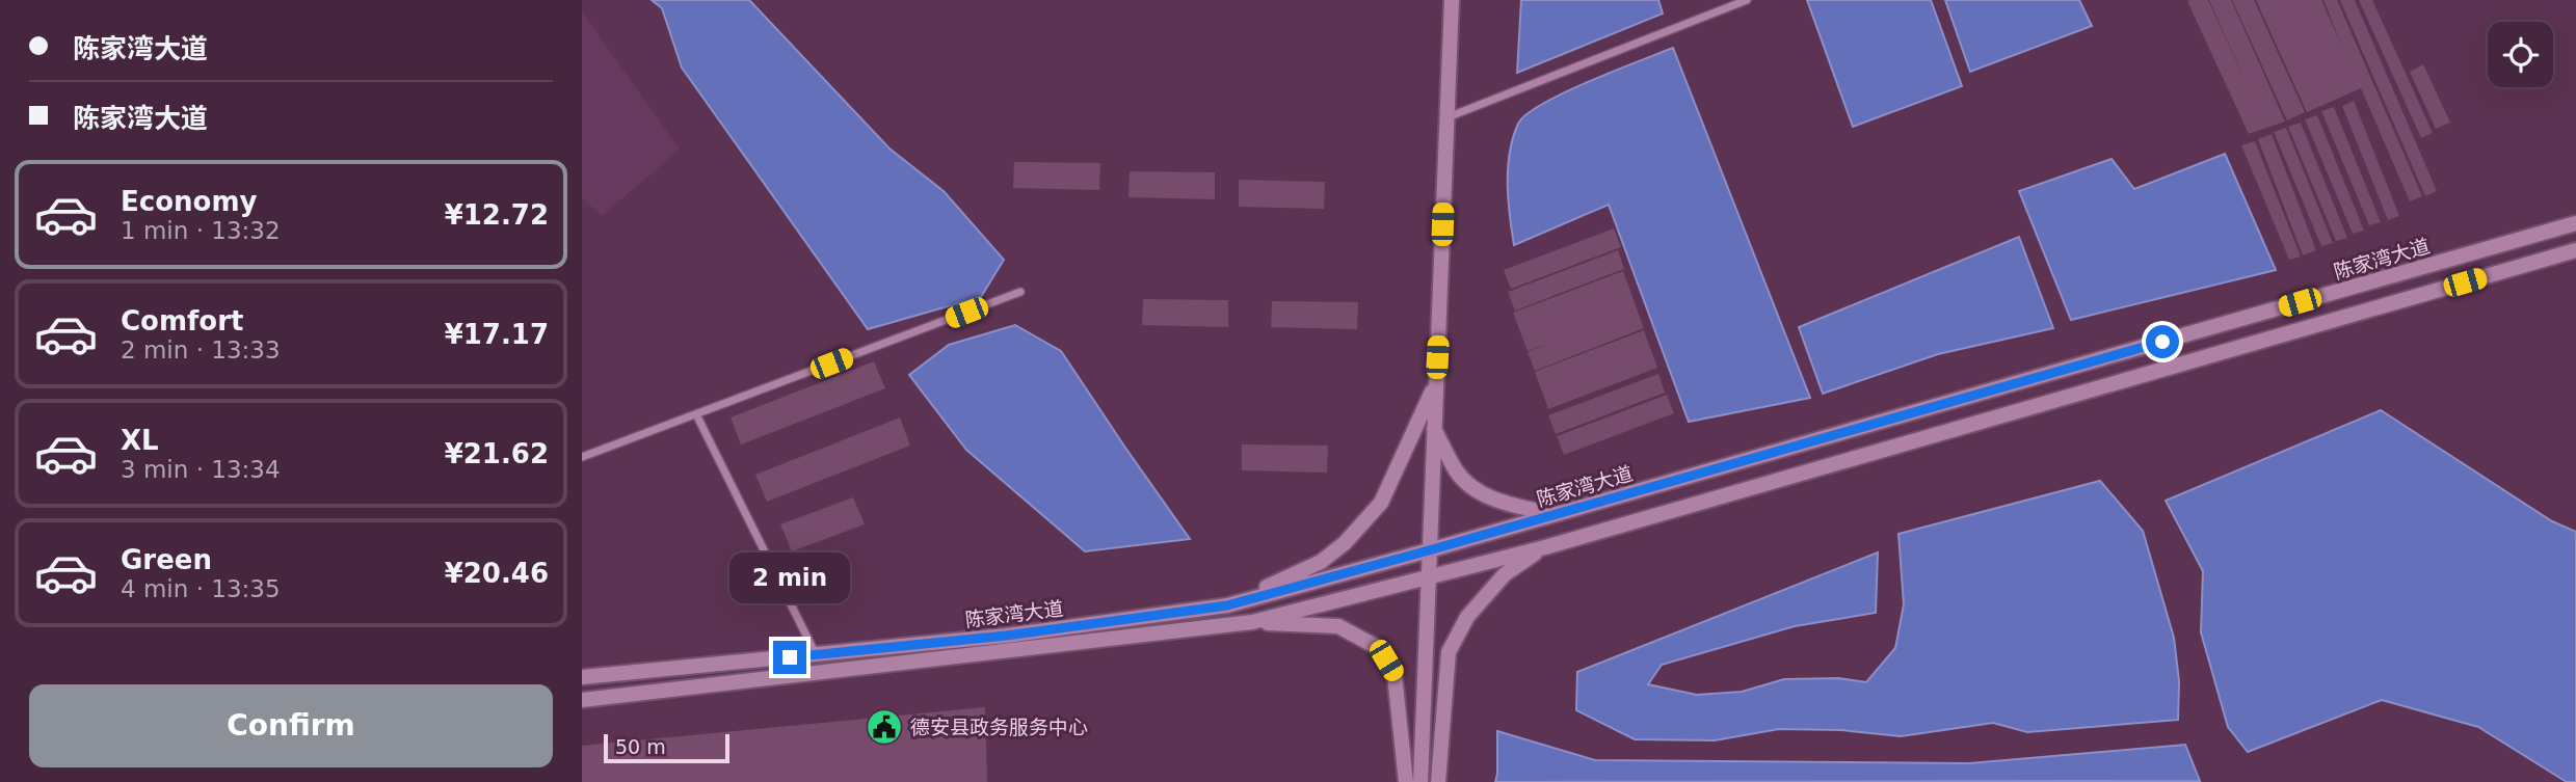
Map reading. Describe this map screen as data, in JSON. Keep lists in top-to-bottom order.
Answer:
{
  "streets": {
    "main road": ["陈家湾大道"]
  },
  "places": {
    "public building": ["德安县政务服务中心"]
  },
  "scale_bar": "50 m",
  "page": {
    "banner": ["陈家湾大道", "陈家湾大道"],
    "list": [
      {
        "name": "Economy",
        "note": "1 min · 13:32",
        "value": "¥12.72"
      },
      {
        "name": "Comfort",
        "note": "2 min · 13:33",
        "value": "¥17.17"
      },
      {
        "name": "XL",
        "note": "3 min · 13:34",
        "value": "¥21.62"
      },
      {
        "name": "Green",
        "note": "4 min · 13:35",
        "value": "¥20.46"
      }
    ],
    "bubble": "2 min",
    "buttons": "Confirm",
    "scale": "50 m"
  }
}
